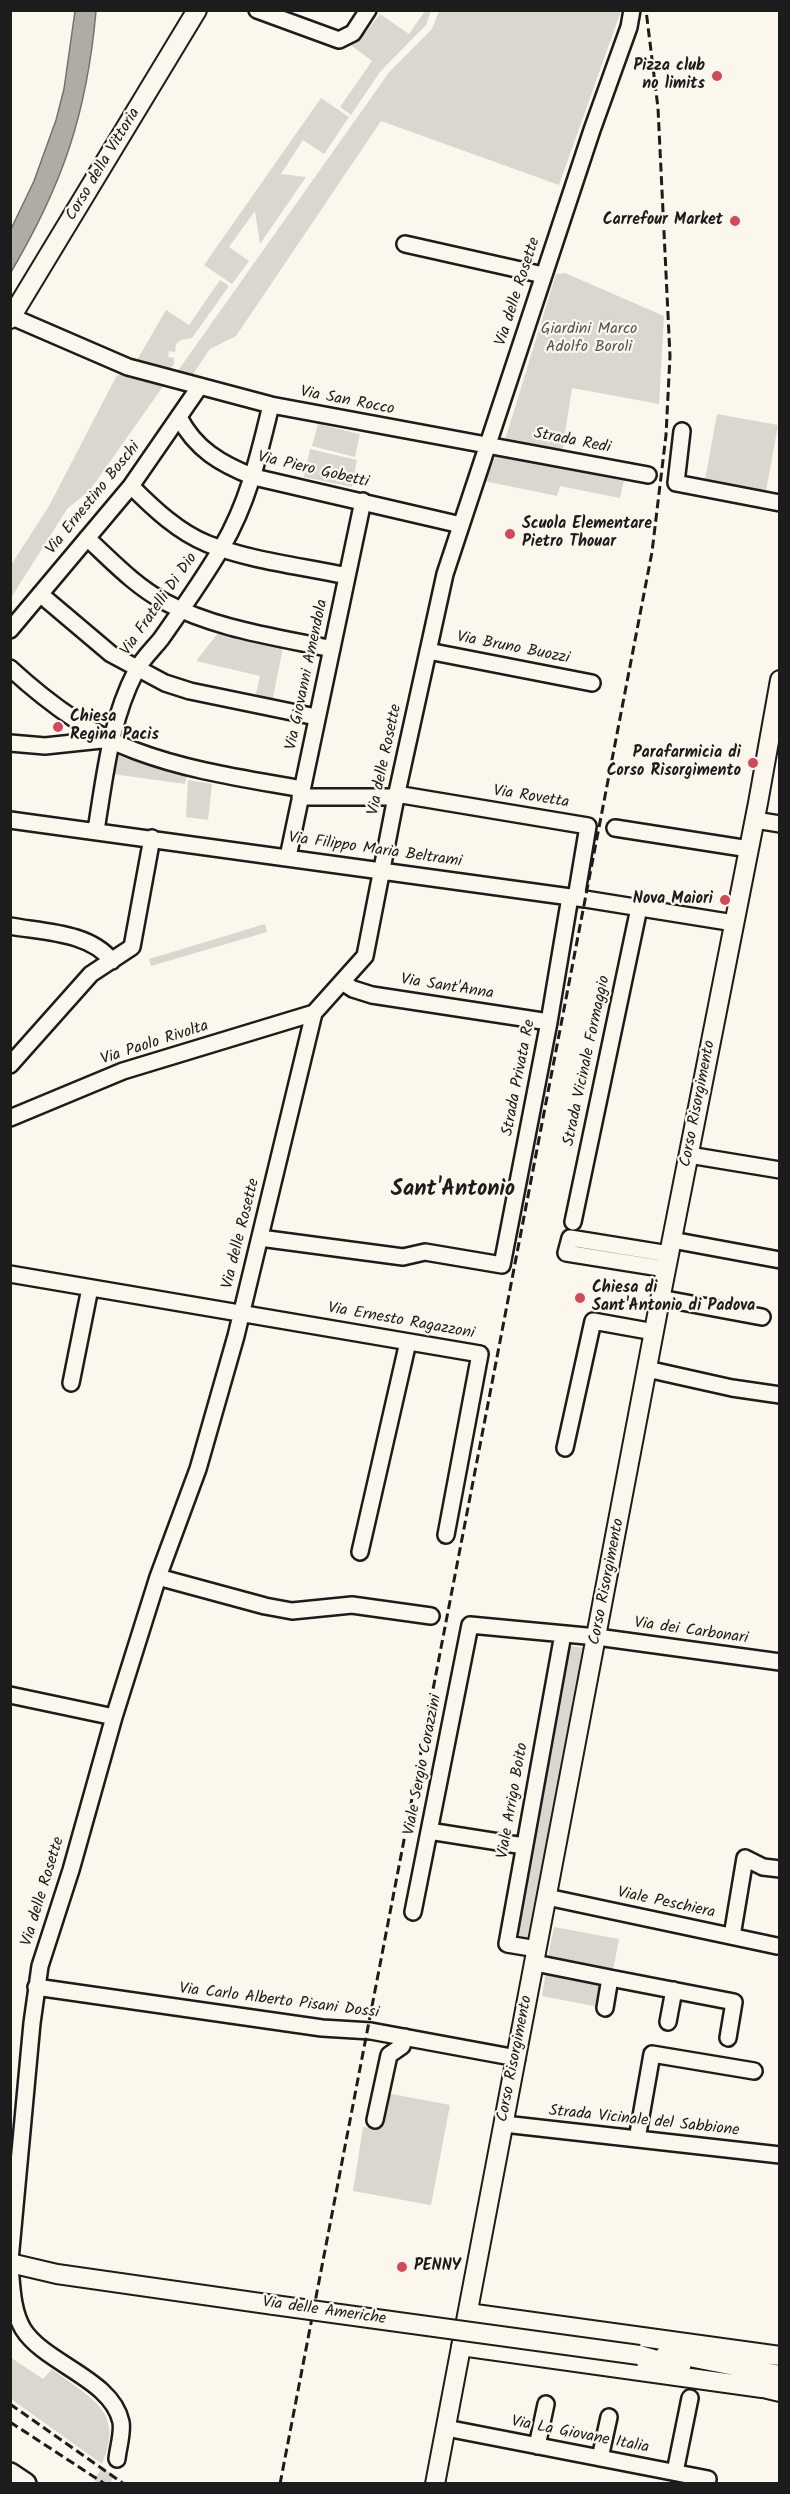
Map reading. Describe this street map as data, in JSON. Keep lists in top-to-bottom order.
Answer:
{
  "streets": {
    "main road": ["Corso della Vittoria", "Corso Risorgimento", "Via delle Americhe"],
    "street": [
      "Via delle Rosette",
      "Via San Rocco",
      "Strada Redi",
      "Via Piero Gobetti",
      "Via Ernestino Boschi",
      "Via Fratelli Di Dio",
      "Via Bruno Buozzi",
      "Via Giovanni Amendola",
      "Via Rovetta",
      "Via Filippo Maria Beltrami",
      "Via Sant'Anna",
      "Via Paolo Rivolta",
      "Strada Vicinale Formaggio",
      "Strada Privata Re",
      "Via Ernesto Ragazzoni",
      "Via dei Carbonari",
      "Viale Sergio Corazzini",
      "Viale Arrigo Boito",
      "Viale Peschiera",
      "Via Carlo Alberto Pisani Dossi",
      "Strada Vicinale del Sabbione",
      "Via La Giovane Italia"
    ]
  },
  "crossings": [
    ["Corso della Vittoria", "Via San Rocco"],
    ["Via delle Rosette", "Via San Rocco"],
    ["Via delle Rosette", "Strada Redi"],
    ["Via delle Rosette", "Via Piero Gobetti"],
    ["Via delle Rosette", "Via Bruno Buozzi"],
    ["Via delle Rosette", "Via Rovetta"],
    ["Via delle Rosette", "Via Filippo Maria Beltrami"],
    ["Via delle Rosette", "Via Sant'Anna"],
    ["Via delle Rosette", "Via Paolo Rivolta"],
    ["Via delle Rosette", "Strada Privata Re"],
    ["Via delle Rosette", "Via Ernesto Ragazzoni"],
    ["Via delle Rosette", "Via Carlo Alberto Pisani Dossi"],
    ["Via delle Rosette", "Via delle Americhe"],
    ["Via San Rocco", "Strada Redi"],
    ["Via San Rocco", "Via Ernestino Boschi"],
    ["Via San Rocco", "Via Fratelli Di Dio"],
    ["Via Piero Gobetti", "Via Ernestino Boschi"],
    ["Via Piero Gobetti", "Via Fratelli Di Dio"],
    ["Via Piero Gobetti", "Via Giovanni Amendola"],
    ["Via Fratelli Di Dio", "Via Filippo Maria Beltrami"],
    ["Via Giovanni Amendola", "Via Filippo Maria Beltrami"],
    ["Via Rovetta", "Via Filippo Maria Beltrami"],
    ["Via Rovetta", "Strada Privata Re"],
    ["Via Filippo Maria Beltrami", "Strada Vicinale Formaggio"],
    ["Via Filippo Maria Beltrami", "Strada Privata Re"],
    ["Via Filippo Maria Beltrami", "Corso Risorgimento"],
    ["Via Sant'Anna", "Strada Privata Re"],
    ["Corso Risorgimento", "Via dei Carbonari"],
    ["Corso Risorgimento", "Viale Arrigo Boito"],
    ["Corso Risorgimento", "Viale Peschiera"],
    ["Corso Risorgimento", "Via Carlo Alberto Pisani Dossi"],
    ["Corso Risorgimento", "Strada Vicinale del Sabbione"],
    ["Corso Risorgimento", "Via La Giovane Italia"],
    ["Via dei Carbonari", "Viale Sergio Corazzini"],
    ["Via dei Carbonari", "Viale Arrigo Boito"]
  ],
  "districts": ["Sant'Antonio"],
  "parks": ["Giardini Marco Adolfo Boroli"],
  "places": [
    "Pizza club no limits",
    "Carrefour Market",
    "Scuola Elementare Pietro Thouar",
    "Chiesa Regina Pacis",
    "Parafarmicia di Corso Risorgimento",
    "Nova Maiori",
    "Chiesa di Sant'Antonio di Padova",
    "PENNY"
  ]
}
